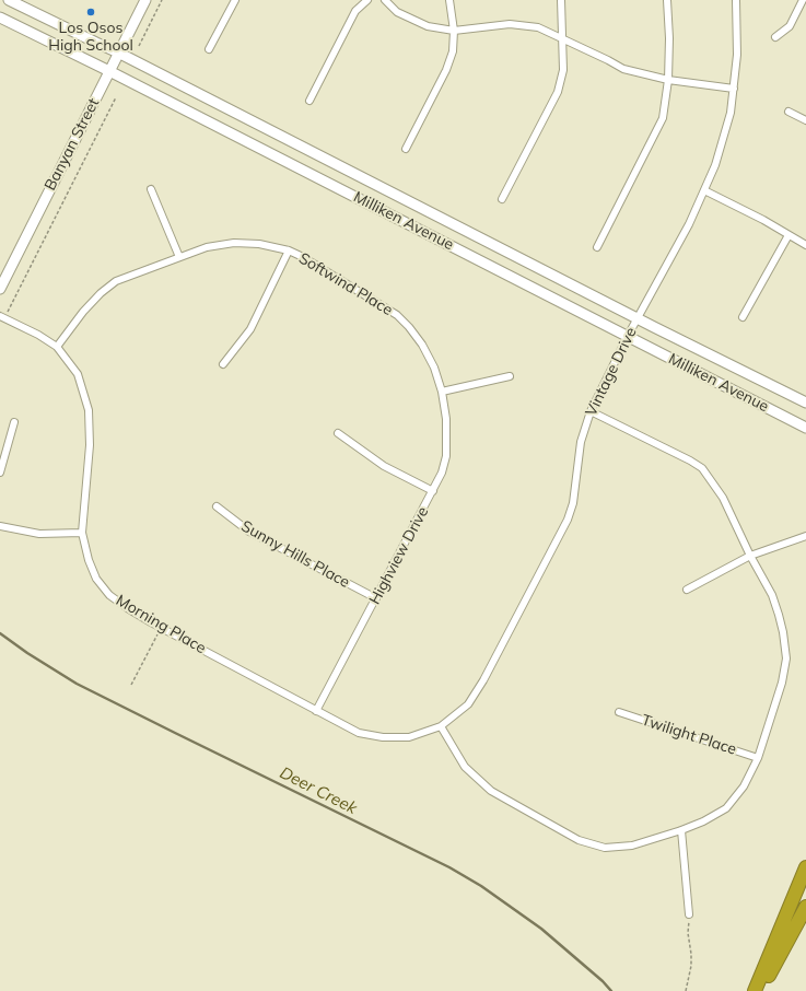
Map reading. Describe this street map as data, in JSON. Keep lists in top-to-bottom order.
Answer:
{
  "streets": {
    "main road": ["Banyan Street", "Milliken Avenue"],
    "street": [
      "Softwind Place",
      "Vintage Drive",
      "Sunny Hills Place",
      "Highview Drive",
      "Morning Place",
      "Twilight Place"
    ]
  },
  "crossings": [
    ["Banyan Street", "Milliken Avenue"],
    ["Milliken Avenue", "Vintage Drive"],
    ["Softwind Place", "Highview Drive"],
    ["Softwind Place", "Morning Place"],
    ["Vintage Drive", "Morning Place"],
    ["Sunny Hills Place", "Highview Drive"],
    ["Highview Drive", "Morning Place"]
  ],
  "water": ["Deer Creek"],
  "places": ["Los Osos High School"]
}
